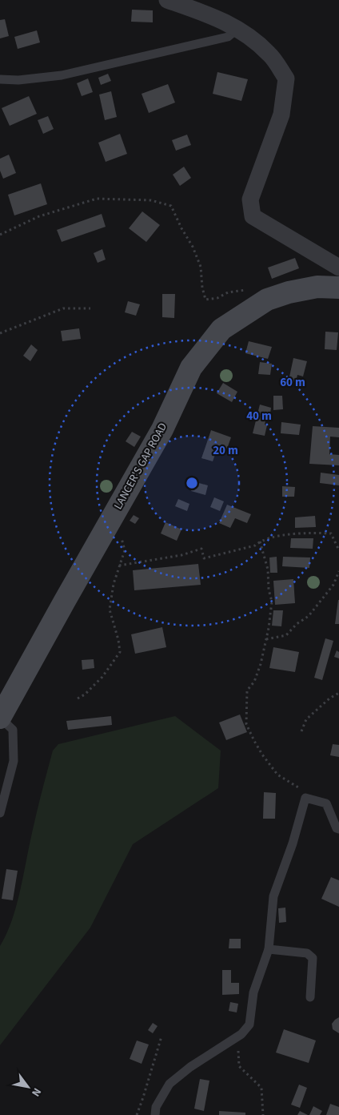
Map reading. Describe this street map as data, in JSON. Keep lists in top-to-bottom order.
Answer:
{
  "streets": {
    "main road": ["LANCER'S GAP ROAD"]
  },
  "north": "bottom right",
  "rings": ["60 m", "40 m", "20 m"]
}
